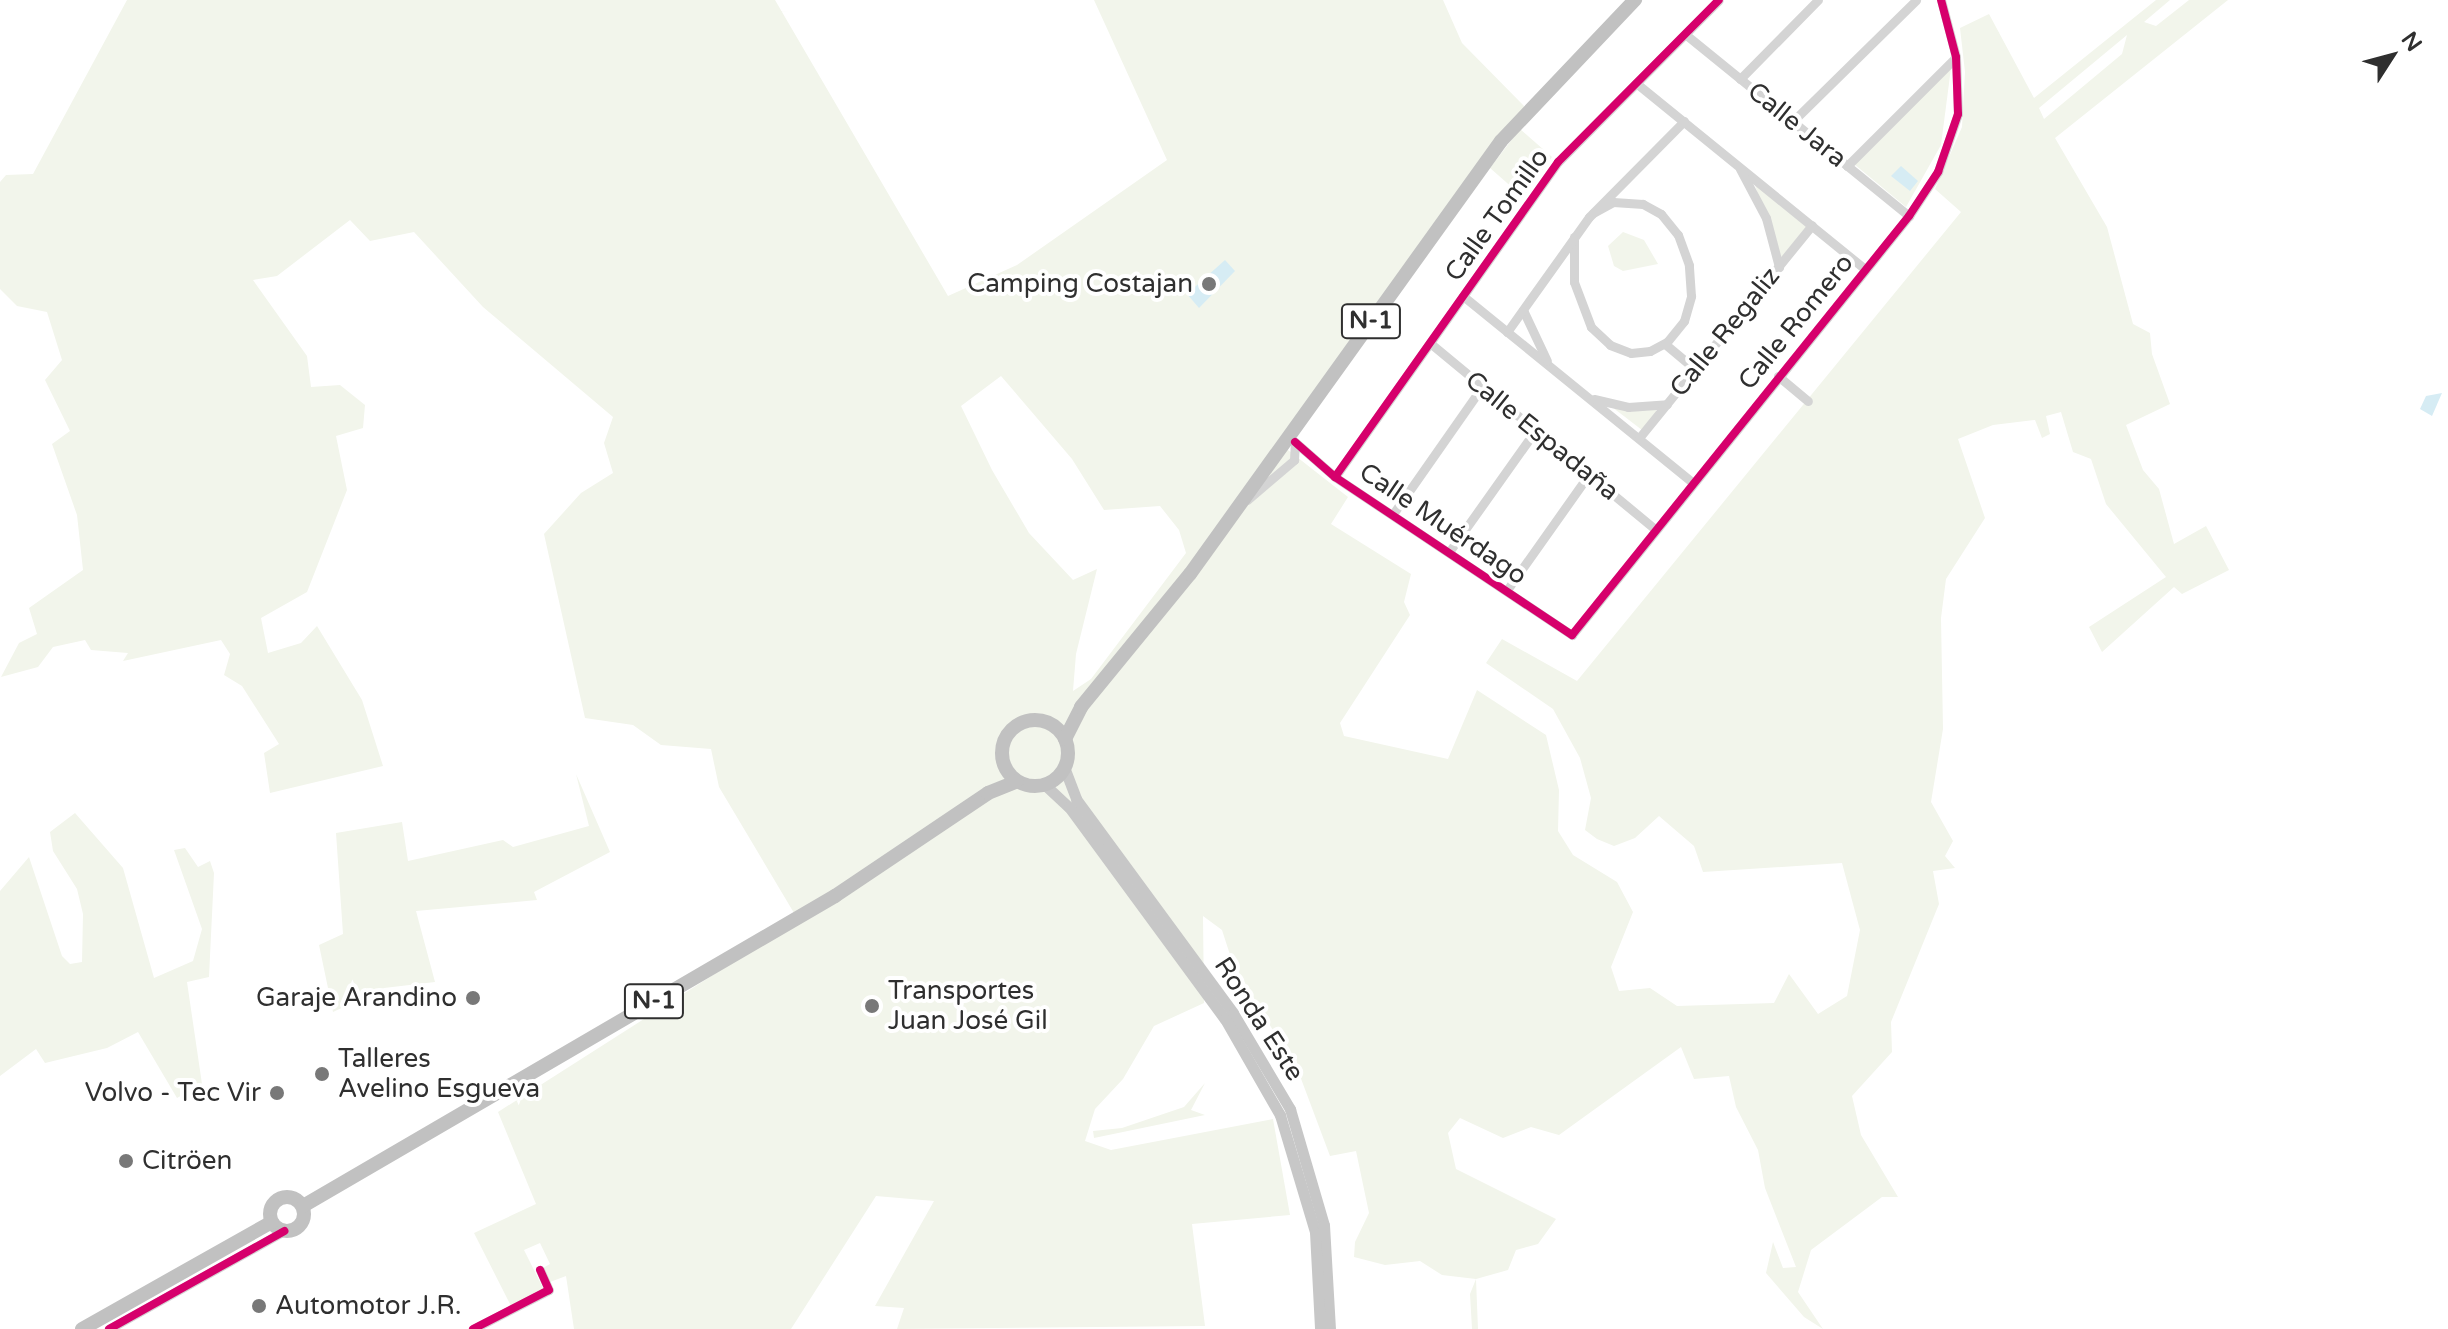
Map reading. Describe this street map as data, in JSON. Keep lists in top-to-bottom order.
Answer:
{
  "streets": {
    "highway": ["N-1"],
    "main road": ["Ronda Este"],
    "street": [
      "Calle Jara",
      "Calle Tomillo",
      "Calle Romero",
      "Calle Regaliz",
      "Calle Espadaña",
      "Calle Muérdago"
    ]
  },
  "crossings": [
    ["Calle Jara", "Calle Tomillo"],
    ["Calle Jara", "Calle Romero"],
    ["Calle Tomillo", "Calle Espadaña"],
    ["Calle Tomillo", "Calle Muérdago"],
    ["N-1", "Calle Muérdago"],
    ["N-1", "Ronda Este"],
    ["Calle Romero", "Calle Espadaña"],
    ["Calle Romero", "Calle Muérdago"]
  ],
  "places": [
    "Camping Costajan",
    "Garaje Arandino",
    "Transportes Juan José Gil",
    "Talleres Avelino Esgueva",
    "Volvo - Tec Vir",
    "Citröen",
    "Automotor J.R."
  ],
  "north": "top right"
}
